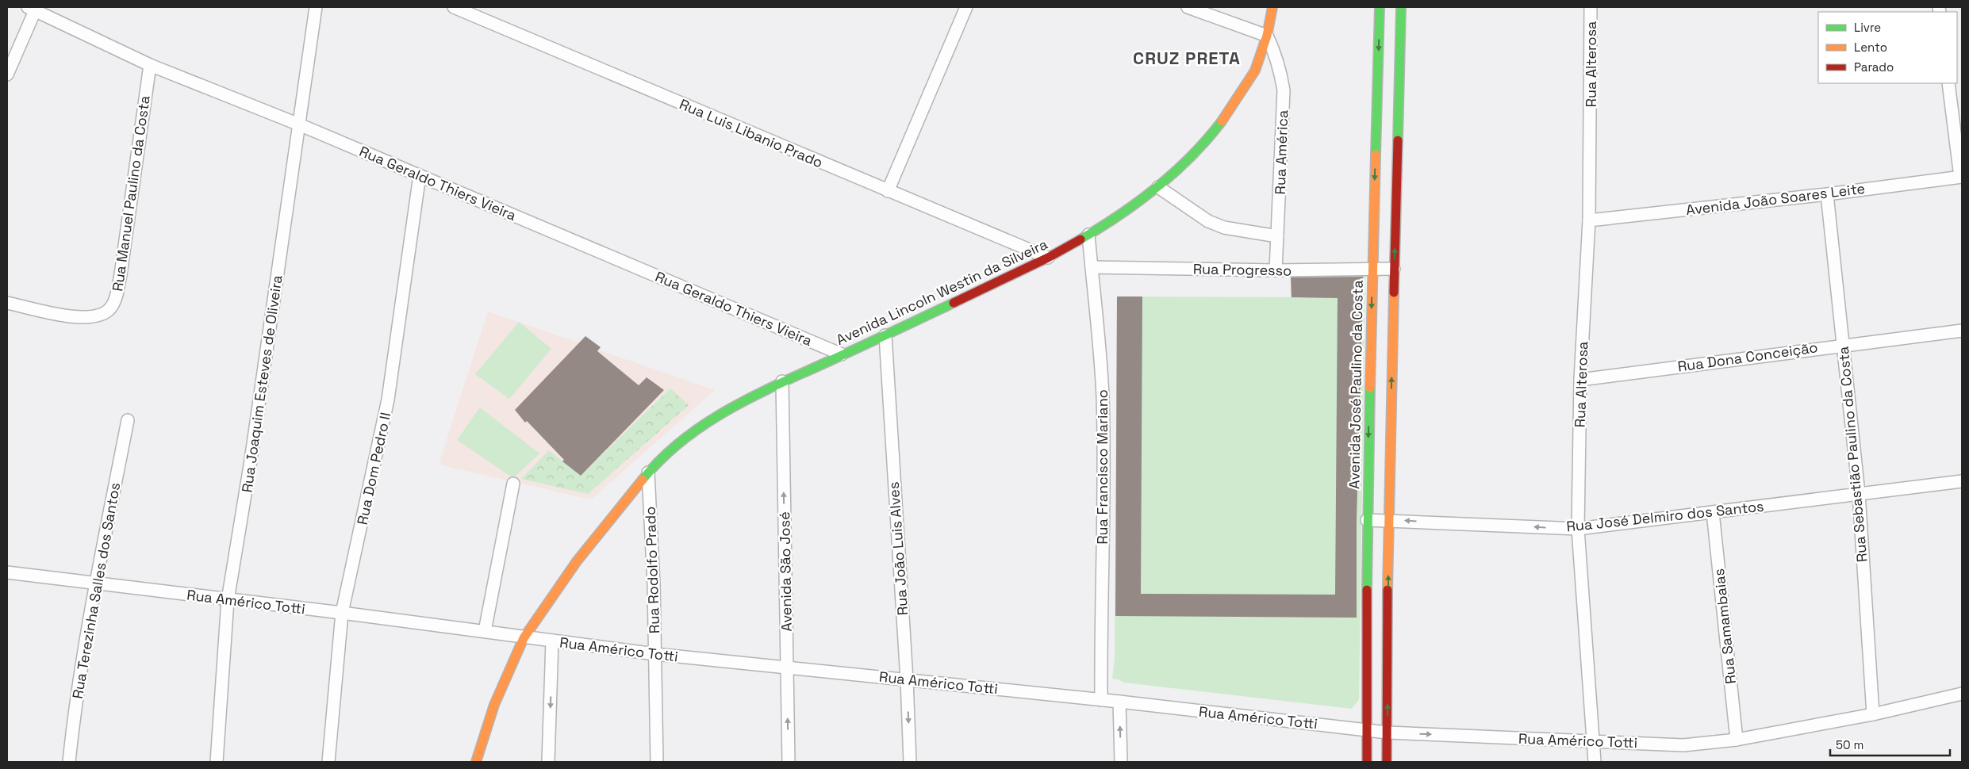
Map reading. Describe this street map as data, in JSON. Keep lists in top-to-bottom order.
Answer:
{
  "streets": {
    "main road": ["Avenida Lincoln Westin da Silveira", "Avenida José Paulino da Costa"],
    "street": [
      "Rua Alterosa",
      "Rua Luis Libanio Prado",
      "Rua América",
      "Rua Geraldo Thiers Vieira",
      "Rua Manuel Paulino da Costa",
      "Avenida João Soares Leite",
      "Rua Progresso",
      "Rua Dona Conceição",
      "Rua Joaquim Esteves de Oliveira",
      "Rua Sebastião Paulino da Costa",
      "Rua Francisco Mariano",
      "Rua Dom Pedro II",
      "Rua José Delmiro dos Santos",
      "Rua João Luis Alves",
      "Rua Rodolfo Prado",
      "Avenida São José",
      "Rua Terezinha Salles dos Santos",
      "Rua Américo Totti",
      "Rua Samambaias"
    ]
  },
  "crossings": [
    ["Rua Alterosa", "Avenida João Soares Leite"],
    ["Rua Alterosa", "Rua Dona Conceição"],
    ["Rua Alterosa", "Rua José Delmiro dos Santos"],
    ["Rua Alterosa", "Rua Américo Totti"],
    ["Rua Luis Libanio Prado", "Avenida Lincoln Westin da Silveira"],
    ["Rua América", "Rua Progresso"],
    ["Rua América", "Avenida Lincoln Westin da Silveira"],
    ["Rua Geraldo Thiers Vieira", "Rua Manuel Paulino da Costa"],
    ["Rua Geraldo Thiers Vieira", "Avenida Lincoln Westin da Silveira"],
    ["Rua Geraldo Thiers Vieira", "Rua Joaquim Esteves de Oliveira"],
    ["Rua Geraldo Thiers Vieira", "Rua Dom Pedro II"],
    ["Avenida João Soares Leite", "Rua Sebastião Paulino da Costa"],
    ["Rua Progresso", "Avenida José Paulino da Costa"],
    ["Rua Progresso", "Rua Francisco Mariano"],
    ["Avenida Lincoln Westin da Silveira", "Rua Francisco Mariano"],
    ["Avenida Lincoln Westin da Silveira", "Rua João Luis Alves"],
    ["Avenida Lincoln Westin da Silveira", "Rua Rodolfo Prado"],
    ["Avenida Lincoln Westin da Silveira", "Avenida São José"],
    ["Avenida Lincoln Westin da Silveira", "Rua Américo Totti"],
    ["Rua Dona Conceição", "Rua Sebastião Paulino da Costa"],
    ["Rua Joaquim Esteves de Oliveira", "Rua Américo Totti"],
    ["Avenida José Paulino da Costa", "Rua José Delmiro dos Santos"],
    ["Avenida José Paulino da Costa", "Rua Américo Totti"],
    ["Rua Sebastião Paulino da Costa", "Rua José Delmiro dos Santos"],
    ["Rua Sebastião Paulino da Costa", "Rua Américo Totti"],
    ["Rua Francisco Mariano", "Rua Américo Totti"],
    ["Rua Dom Pedro II", "Rua Américo Totti"],
    ["Rua José Delmiro dos Santos", "Rua Samambaias"],
    ["Rua João Luis Alves", "Rua Américo Totti"],
    ["Rua Rodolfo Prado", "Rua Américo Totti"],
    ["Avenida São José", "Rua Américo Totti"],
    ["Rua Terezinha Salles dos Santos", "Rua Américo Totti"],
    ["Rua Américo Totti", "Rua Samambaias"]
  ],
  "one_way": ["Avenida São José"],
  "districts": ["CRUZ PRETA"],
  "legend": ["Livre", "Lento", "Parado"],
  "scale_bar": "50 m"
}
